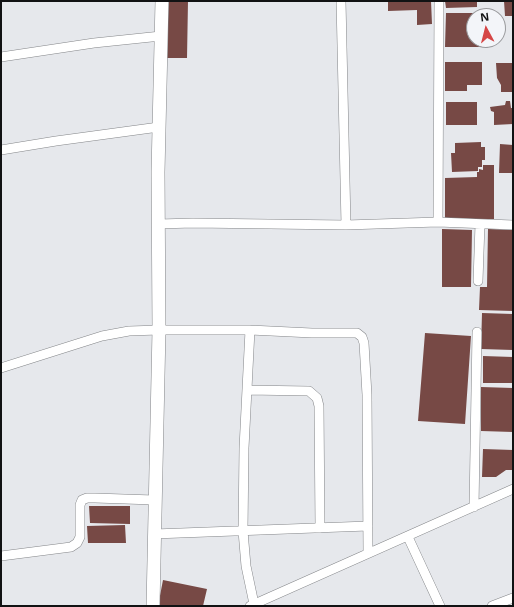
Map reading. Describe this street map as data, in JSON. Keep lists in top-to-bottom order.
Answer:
{
  "north": "top"
}
